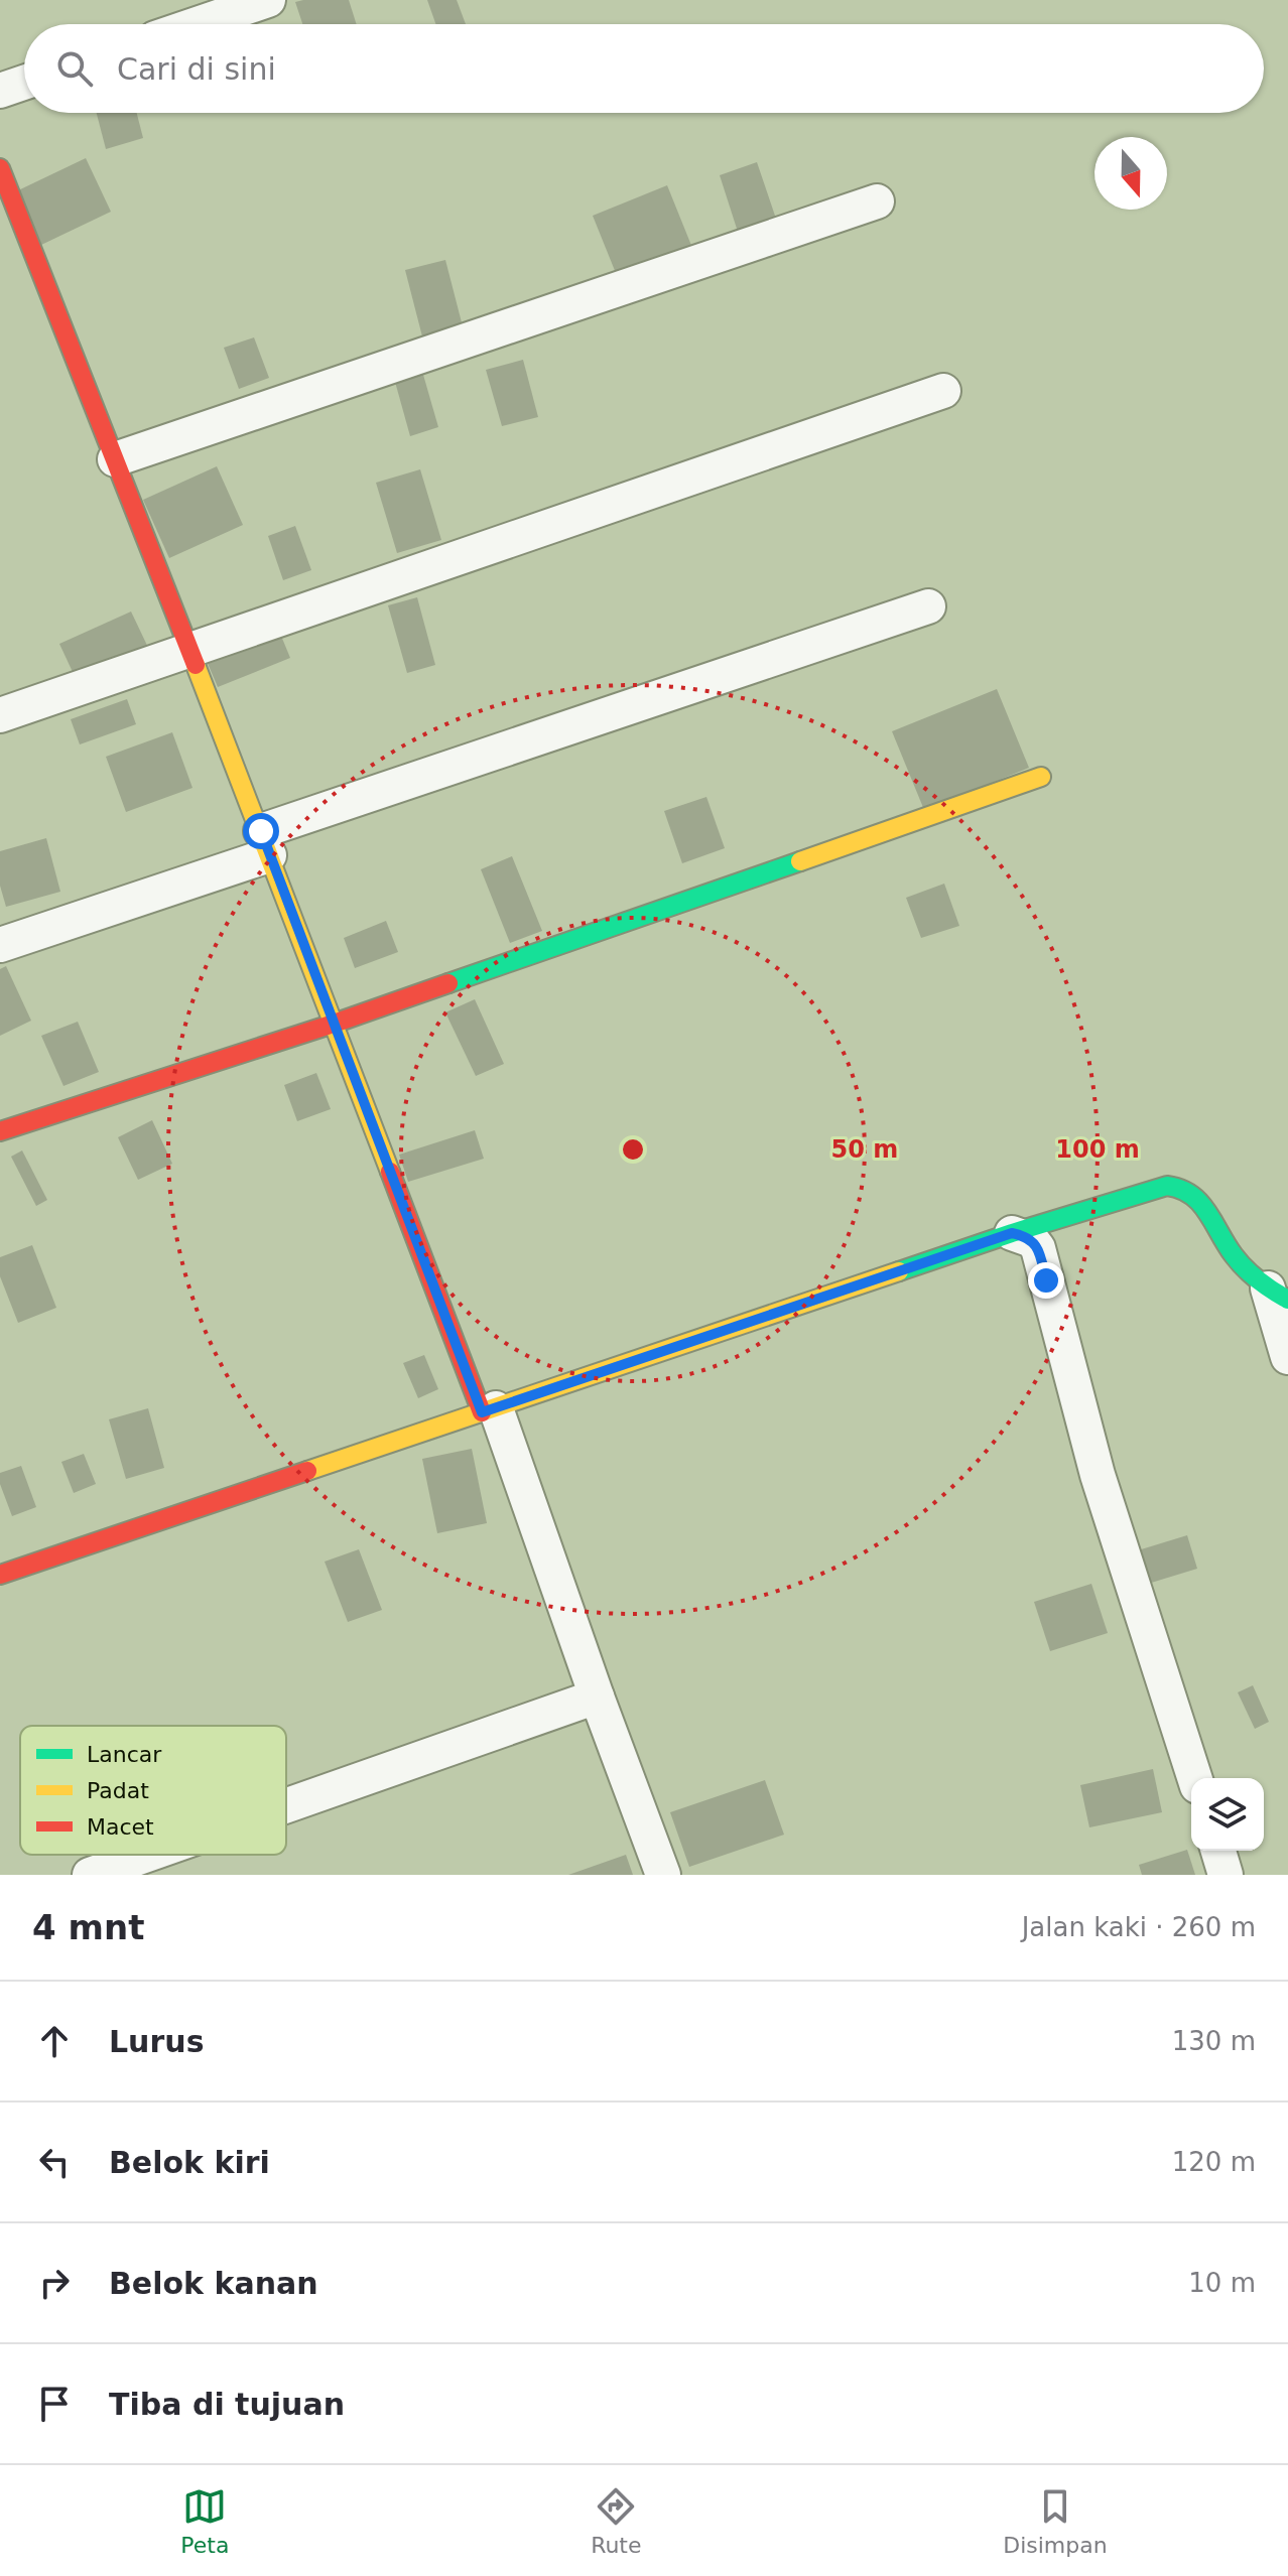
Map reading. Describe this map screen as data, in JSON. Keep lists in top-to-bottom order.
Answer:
{
  "legend": ["Lancar", "Padat", "Macet"],
  "north": "bottom",
  "page": {
    "search": "Cari di sini",
    "heading": ["4 mnt", "Jalan kaki · 260 m"],
    "list": [
      ["Lurus", "130 m"],
      ["Belok kiri", "120 m"],
      ["Belok kanan", "10 m"],
      "Tiba di tujuan"
    ],
    "nav": ["Peta", "Rute", "Disimpan"]
  },
  "rings": ["50 m", "100 m"]
}
